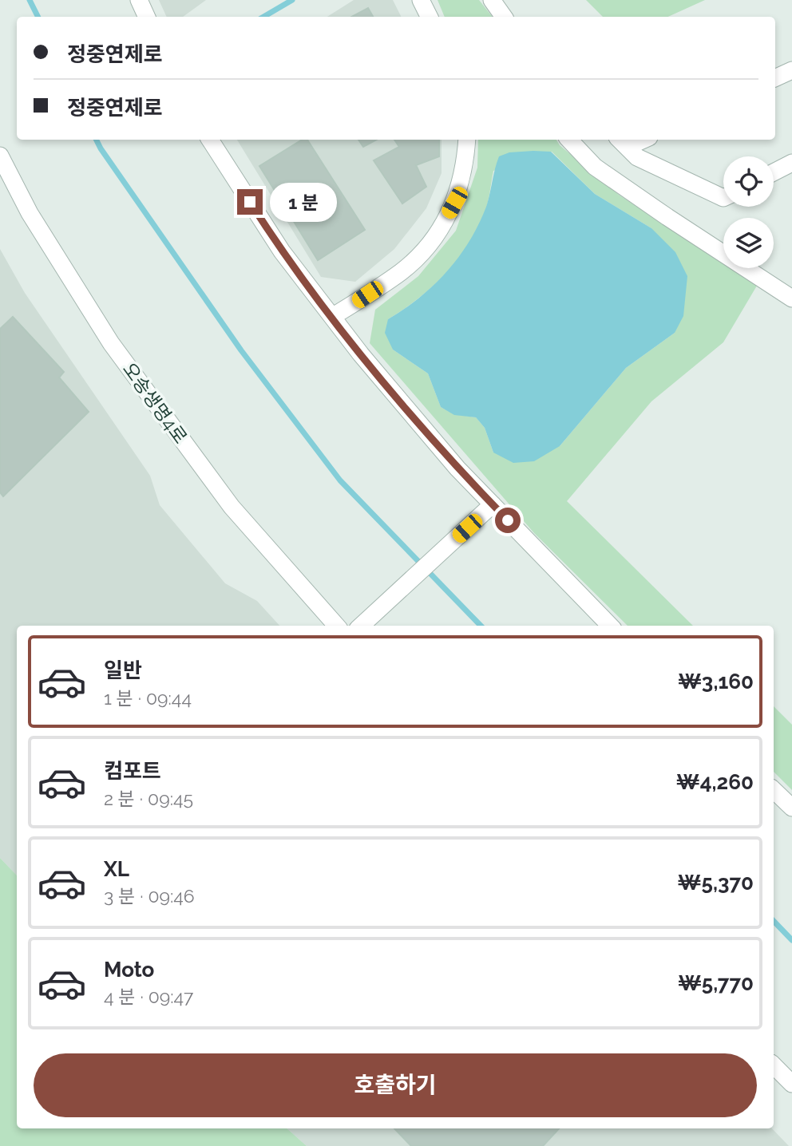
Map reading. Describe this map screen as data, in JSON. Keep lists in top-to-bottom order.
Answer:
{
  "streets": {
    "street": ["오송생명4로"]
  },
  "page": {
    "banner": ["정중연제로", "정중연제로"],
    "bubble": "1 분",
    "list": [
      {
        "name": "일반",
        "note": "1 분 · 09:44",
        "value": "₩3,160"
      },
      {
        "name": "컴포트",
        "note": "2 분 · 09:45",
        "value": "₩4,260"
      },
      {
        "name": "XL",
        "note": "3 분 · 09:46",
        "value": "₩5,370"
      },
      {
        "name": "Moto",
        "note": "4 분 · 09:47",
        "value": "₩5,770"
      }
    ],
    "buttons": "호출하기"
  }
}
